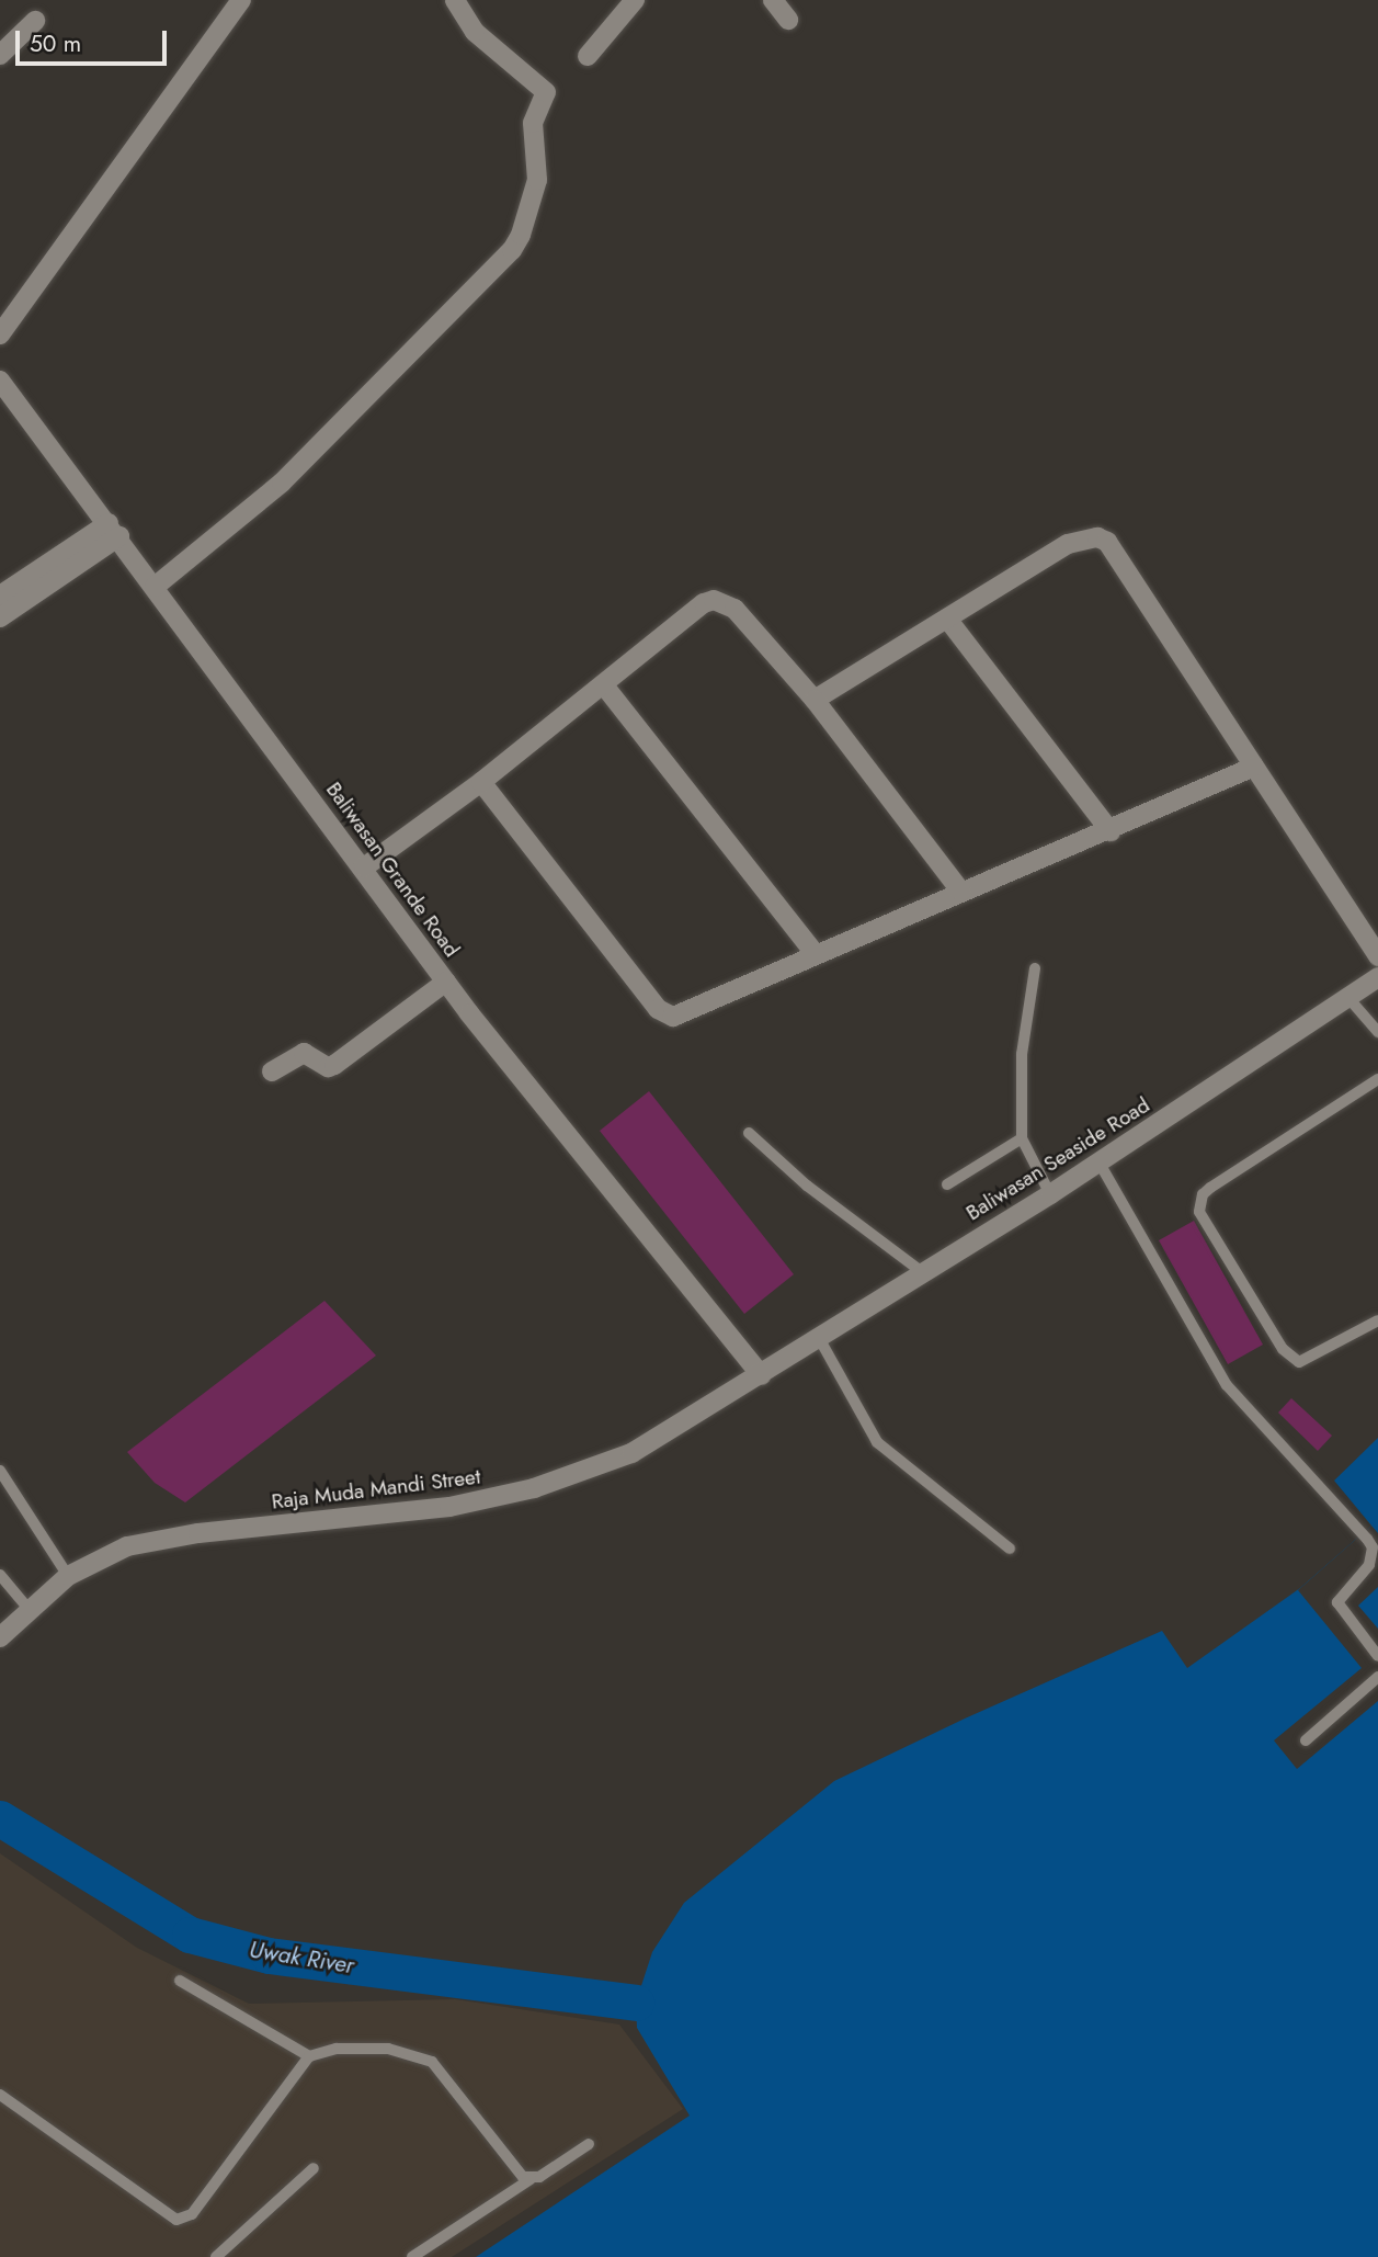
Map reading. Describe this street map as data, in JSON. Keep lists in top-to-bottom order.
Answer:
{
  "streets": {
    "street": ["Baliwasan Grande Road", "Baliwasan Seaside Road", "Raja Muda Mandi Street"]
  },
  "crossings": [
    ["Baliwasan Grande Road", "Baliwasan Seaside Road"],
    ["Baliwasan Grande Road", "Raja Muda Mandi Street"],
    ["Baliwasan Seaside Road", "Raja Muda Mandi Street"]
  ],
  "water": ["Uwak River"],
  "scale_bar": "50 m"
}
